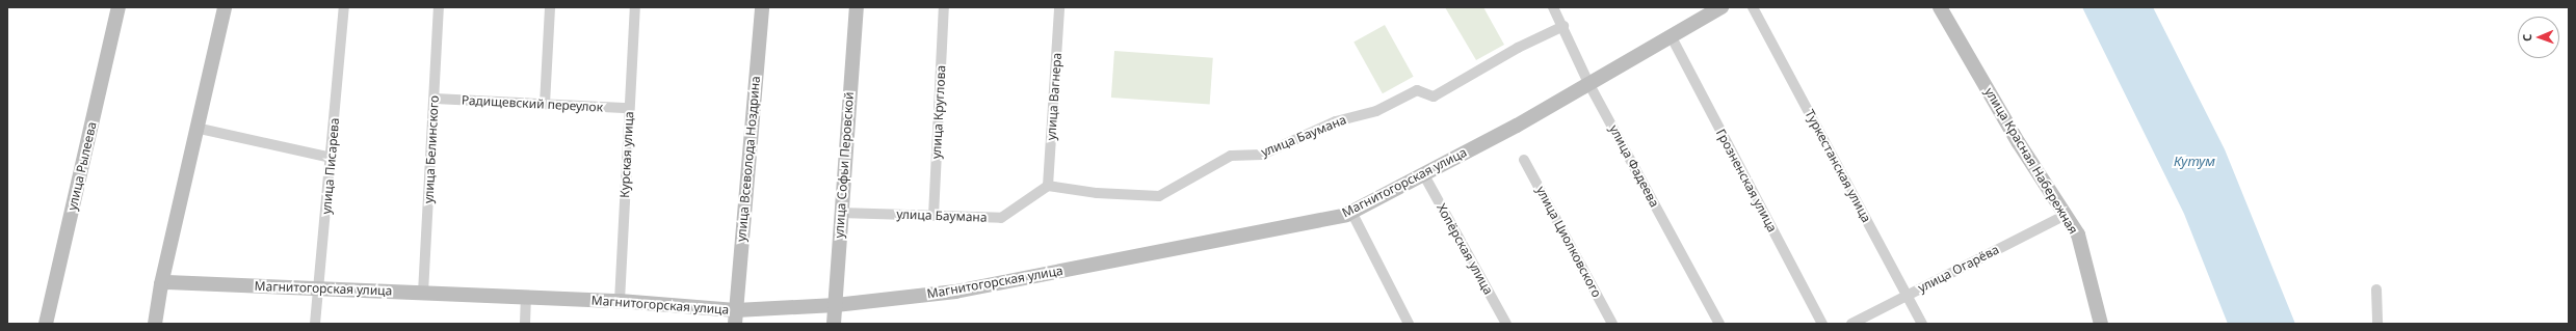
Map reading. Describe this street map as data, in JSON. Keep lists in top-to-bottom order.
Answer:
{
  "streets": {
    "main road": [
      "улица Всеволода Ноздрина",
      "улица Красная Набережная",
      "улица Софьи Перовской",
      "улица Рылеева",
      "Магнитогорская улица"
    ],
    "street": [
      "улица Вагнера",
      "Радищевский переулок",
      "улица Круглова",
      "улица Баумана",
      "улица Белинского",
      "Курская улица",
      "улица Писарева",
      "улица Фадеева",
      "Туркестанская улица",
      "Грозненская улица",
      "улица Циолковского",
      "Хопёрская улица",
      "улица Огарёва"
    ]
  },
  "crossings": [
    ["улица Вагнера", "улица Баумана"],
    ["Радищевский переулок", "улица Белинского"],
    ["Радищевский переулок", "Курская улица"],
    ["улица Круглова", "улица Баумана"],
    ["улица Баумана", "улица Софьи Перовской"],
    ["улица Баумана", "улица Фадеева"],
    ["улица Белинского", "Магнитогорская улица"],
    ["Курская улица", "Магнитогорская улица"],
    ["улица Всеволода Ноздрина", "Магнитогорская улица"],
    ["улица Красная Набережная", "улица Огарёва"],
    ["улица Софьи Перовской", "Магнитогорская улица"],
    ["улица Писарева", "Магнитогорская улица"],
    ["улица Фадеева", "Магнитогорская улица"],
    ["Туркестанская улица", "улица Огарёва"],
    ["Грозненская улица", "Магнитогорская улица"],
    ["Магнитогорская улица", "Хопёрская улица"]
  ],
  "water": ["Кутум"],
  "north": "left"
}
